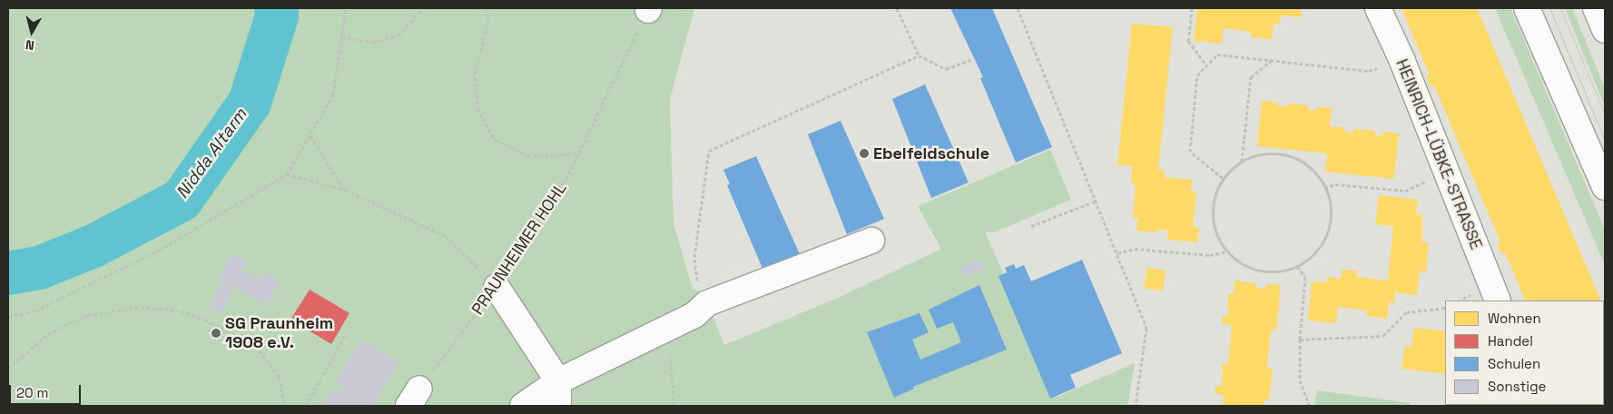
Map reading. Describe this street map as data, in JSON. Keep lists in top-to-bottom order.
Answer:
{
  "streets": {
    "street": ["HEINRICH-LÜBKE-STRASSE"],
    "path": ["PRAUNHEIMER HOHL"]
  },
  "water": ["Nidda Altarm"],
  "places": ["Ebelfeldschule", "SG Praunheim 1908 e.V."],
  "legend": [
    "Wohnen",
    "Handel",
    "Schulen",
    "Sonstige"
  ],
  "scale_bar": "20 m",
  "north": "bottom"
}
